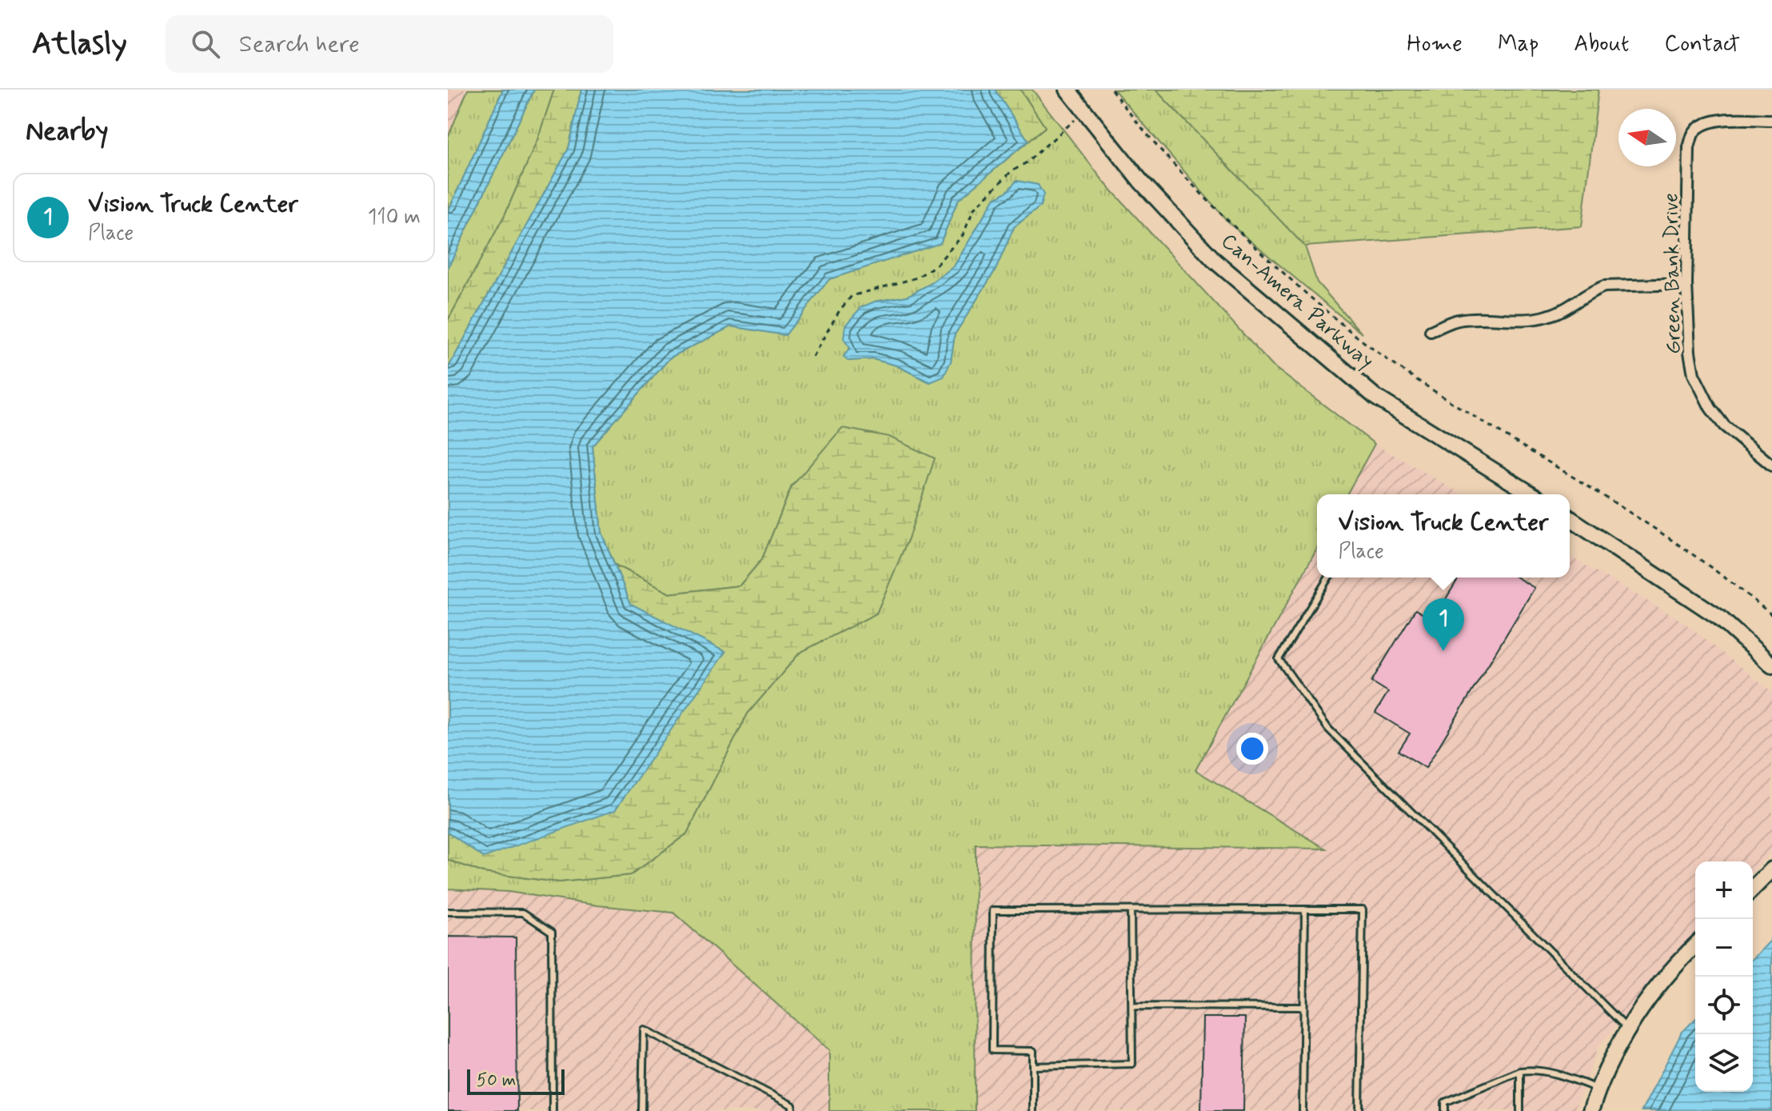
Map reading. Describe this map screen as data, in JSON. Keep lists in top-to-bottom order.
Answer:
{
  "streets": {
    "main road": ["Can-Amera Parkway"],
    "street": ["Green Bank Drive"]
  },
  "scale_bar": "50 m",
  "north": "left",
  "page": {
    "header": "Atlasly",
    "search": "Search here",
    "nav": [
      "Home",
      "Map",
      "About",
      "Contact"
    ],
    "heading": "Nearby",
    "list": [
      {
        "mark": "1",
        "name": "Vision Truck Center",
        "note": "Place",
        "value": "110 m"
      }
    ],
    "popup": ["Vision Truck Center", "Place"],
    "pins": "1",
    "map_buttons": ["+", "−"],
    "scale": "50 m"
  }
}
